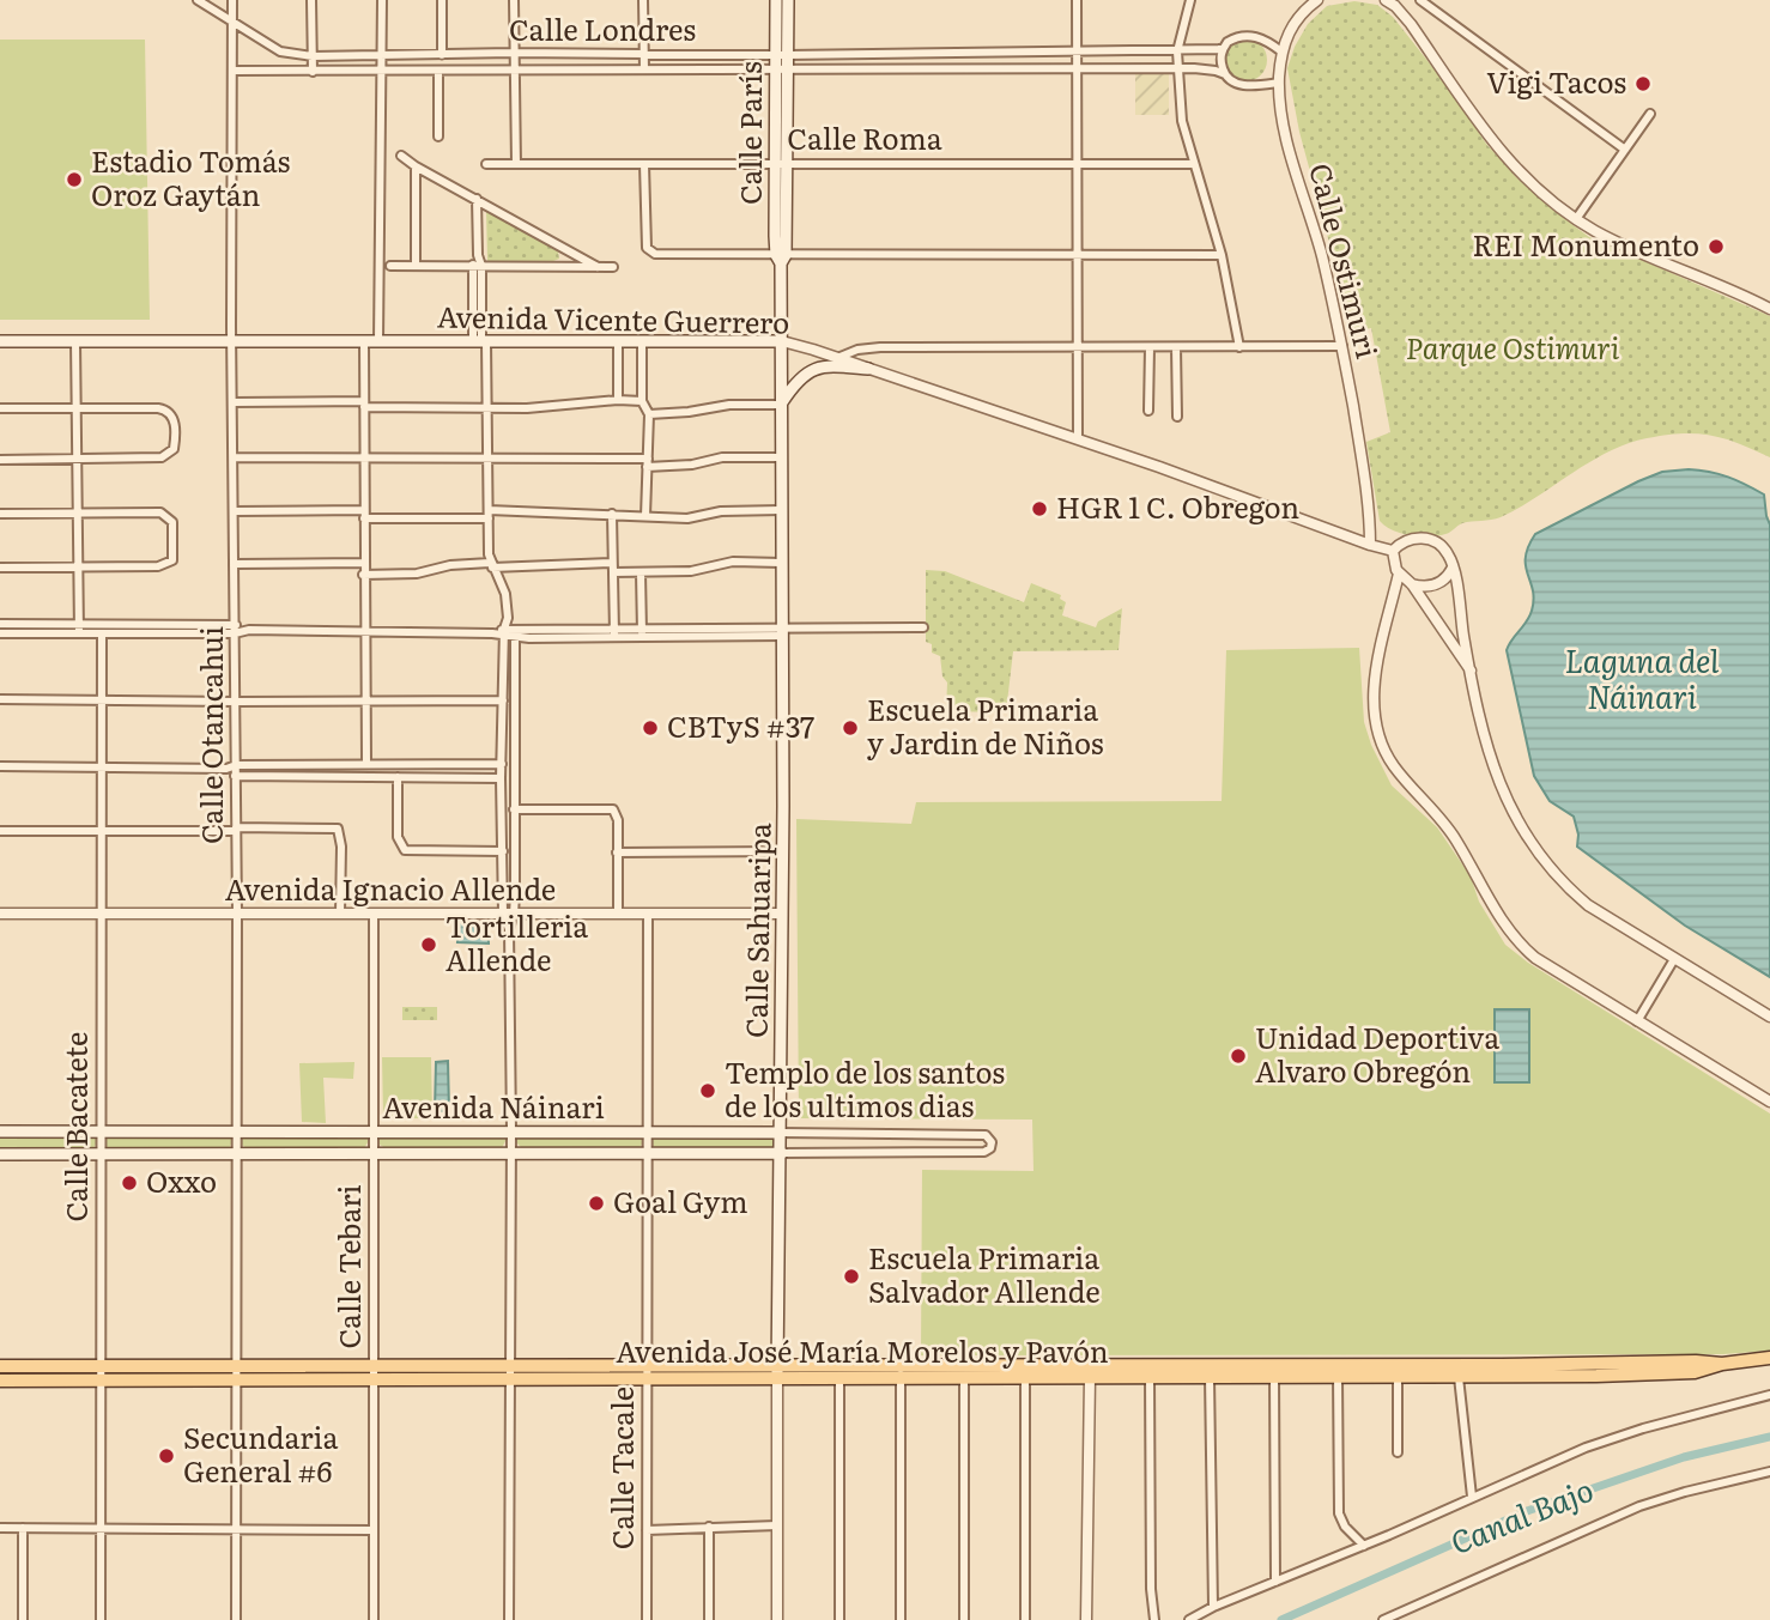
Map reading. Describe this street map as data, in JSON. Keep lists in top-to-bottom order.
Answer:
{
  "streets": {
    "main road": [
      "Calle París",
      "Avenida Vicente Guerrero",
      "Calle Sahuaripa",
      "Avenida Náinari",
      "Avenida José María Morelos y Pavón"
    ],
    "street": [
      "Calle Londres",
      "Calle Roma",
      "Calle Ostimuri",
      "Calle Otancahui",
      "Avenida Ignacio Allende",
      "Calle Bacatete",
      "Calle Tebari",
      "Calle Tacale"
    ]
  },
  "crossings": [
    ["Calle Londres", "Calle París"],
    ["Calle Londres", "Calle Ostimuri"],
    ["Calle Londres", "Calle Otancahui"],
    ["Calle París", "Calle Roma"],
    ["Calle París", "Avenida Vicente Guerrero"],
    ["Calle París", "Calle Sahuaripa"],
    ["Calle Ostimuri", "Avenida Vicente Guerrero"],
    ["Avenida Vicente Guerrero", "Calle Otancahui"],
    ["Avenida Vicente Guerrero", "Calle Sahuaripa"],
    ["Calle Otancahui", "Avenida Ignacio Allende"],
    ["Calle Otancahui", "Avenida Náinari"],
    ["Calle Otancahui", "Avenida José María Morelos y Pavón"],
    ["Avenida Ignacio Allende", "Calle Sahuaripa"],
    ["Avenida Ignacio Allende", "Calle Bacatete"],
    ["Avenida Ignacio Allende", "Calle Tebari"],
    ["Avenida Ignacio Allende", "Calle Tacale"],
    ["Calle Sahuaripa", "Avenida Náinari"],
    ["Calle Sahuaripa", "Avenida José María Morelos y Pavón"],
    ["Avenida Náinari", "Calle Bacatete"],
    ["Avenida Náinari", "Calle Tebari"],
    ["Avenida Náinari", "Calle Tacale"],
    ["Calle Bacatete", "Avenida José María Morelos y Pavón"],
    ["Calle Tebari", "Avenida José María Morelos y Pavón"],
    ["Avenida José María Morelos y Pavón", "Calle Tacale"]
  ],
  "water": ["Laguna del Náinari", "Canal Bajo"],
  "parks": ["Parque Ostimuri"],
  "places": [
    "Vigi Tacos",
    "Estadio Tomás Oroz Gaytán",
    "REI Monumento",
    "HGR 1 C. Obregon",
    "CBTyS #37",
    "Escuela Primaria y Jardin de Niños",
    "Tortilleria Allende",
    "Unidad Deportiva Alvaro Obregón",
    "Templo de los santos de los ultimos dias",
    "Oxxo",
    "Goal Gym",
    "Escuela Primaria Salvador Allende",
    "Secundaria General #6"
  ]
}
